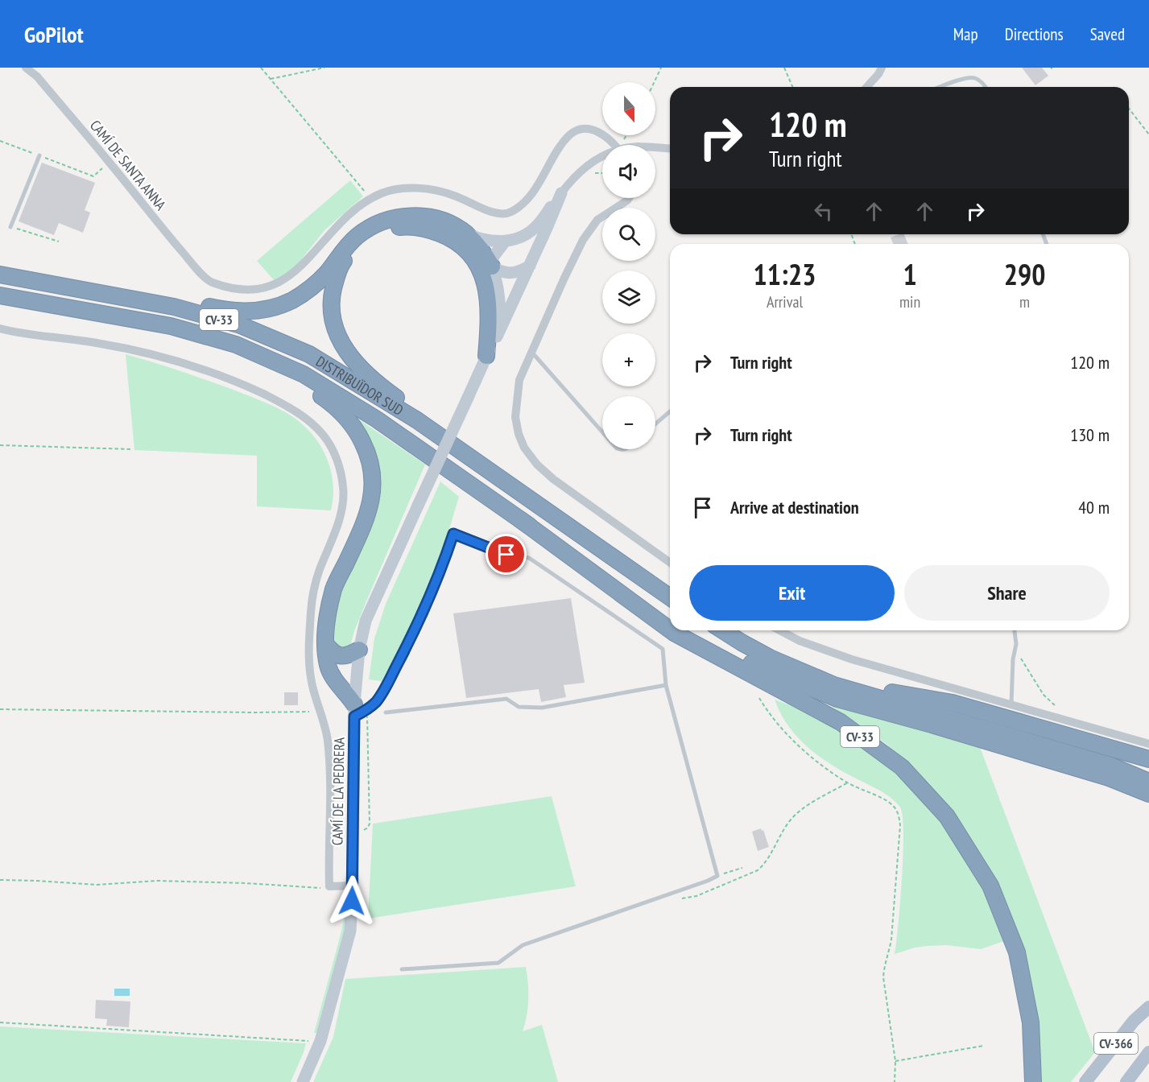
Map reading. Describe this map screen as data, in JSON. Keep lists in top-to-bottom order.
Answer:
{
  "streets": {
    "highway": ["CV-33", "DISTRIBUÏDOR SUD"],
    "main road": ["CV-366"],
    "street": ["CAMÍ DE SANTA ANNA", "CAMÍ DE LA PEDRERA"]
  },
  "crossings": [
    ["CV-33", "DISTRIBUÏDOR SUD"]
  ],
  "north": "bottom",
  "page": {
    "header": "GoPilot",
    "nav": ["Map", "Directions", "Saved"],
    "map_buttons": ["+", "−"],
    "turn": ["120 m", "Turn right"],
    "eta": [
      "11:23",
      "Arrival",
      "1",
      "min",
      "290",
      "m"
    ],
    "list": [
      {
        "name": "Turn right",
        "value": "120 m"
      },
      {
        "name": "Turn right",
        "value": "130 m"
      },
      {
        "name": "Arrive at destination",
        "value": "40 m"
      }
    ],
    "buttons": ["Exit", "Share"]
  }
}
